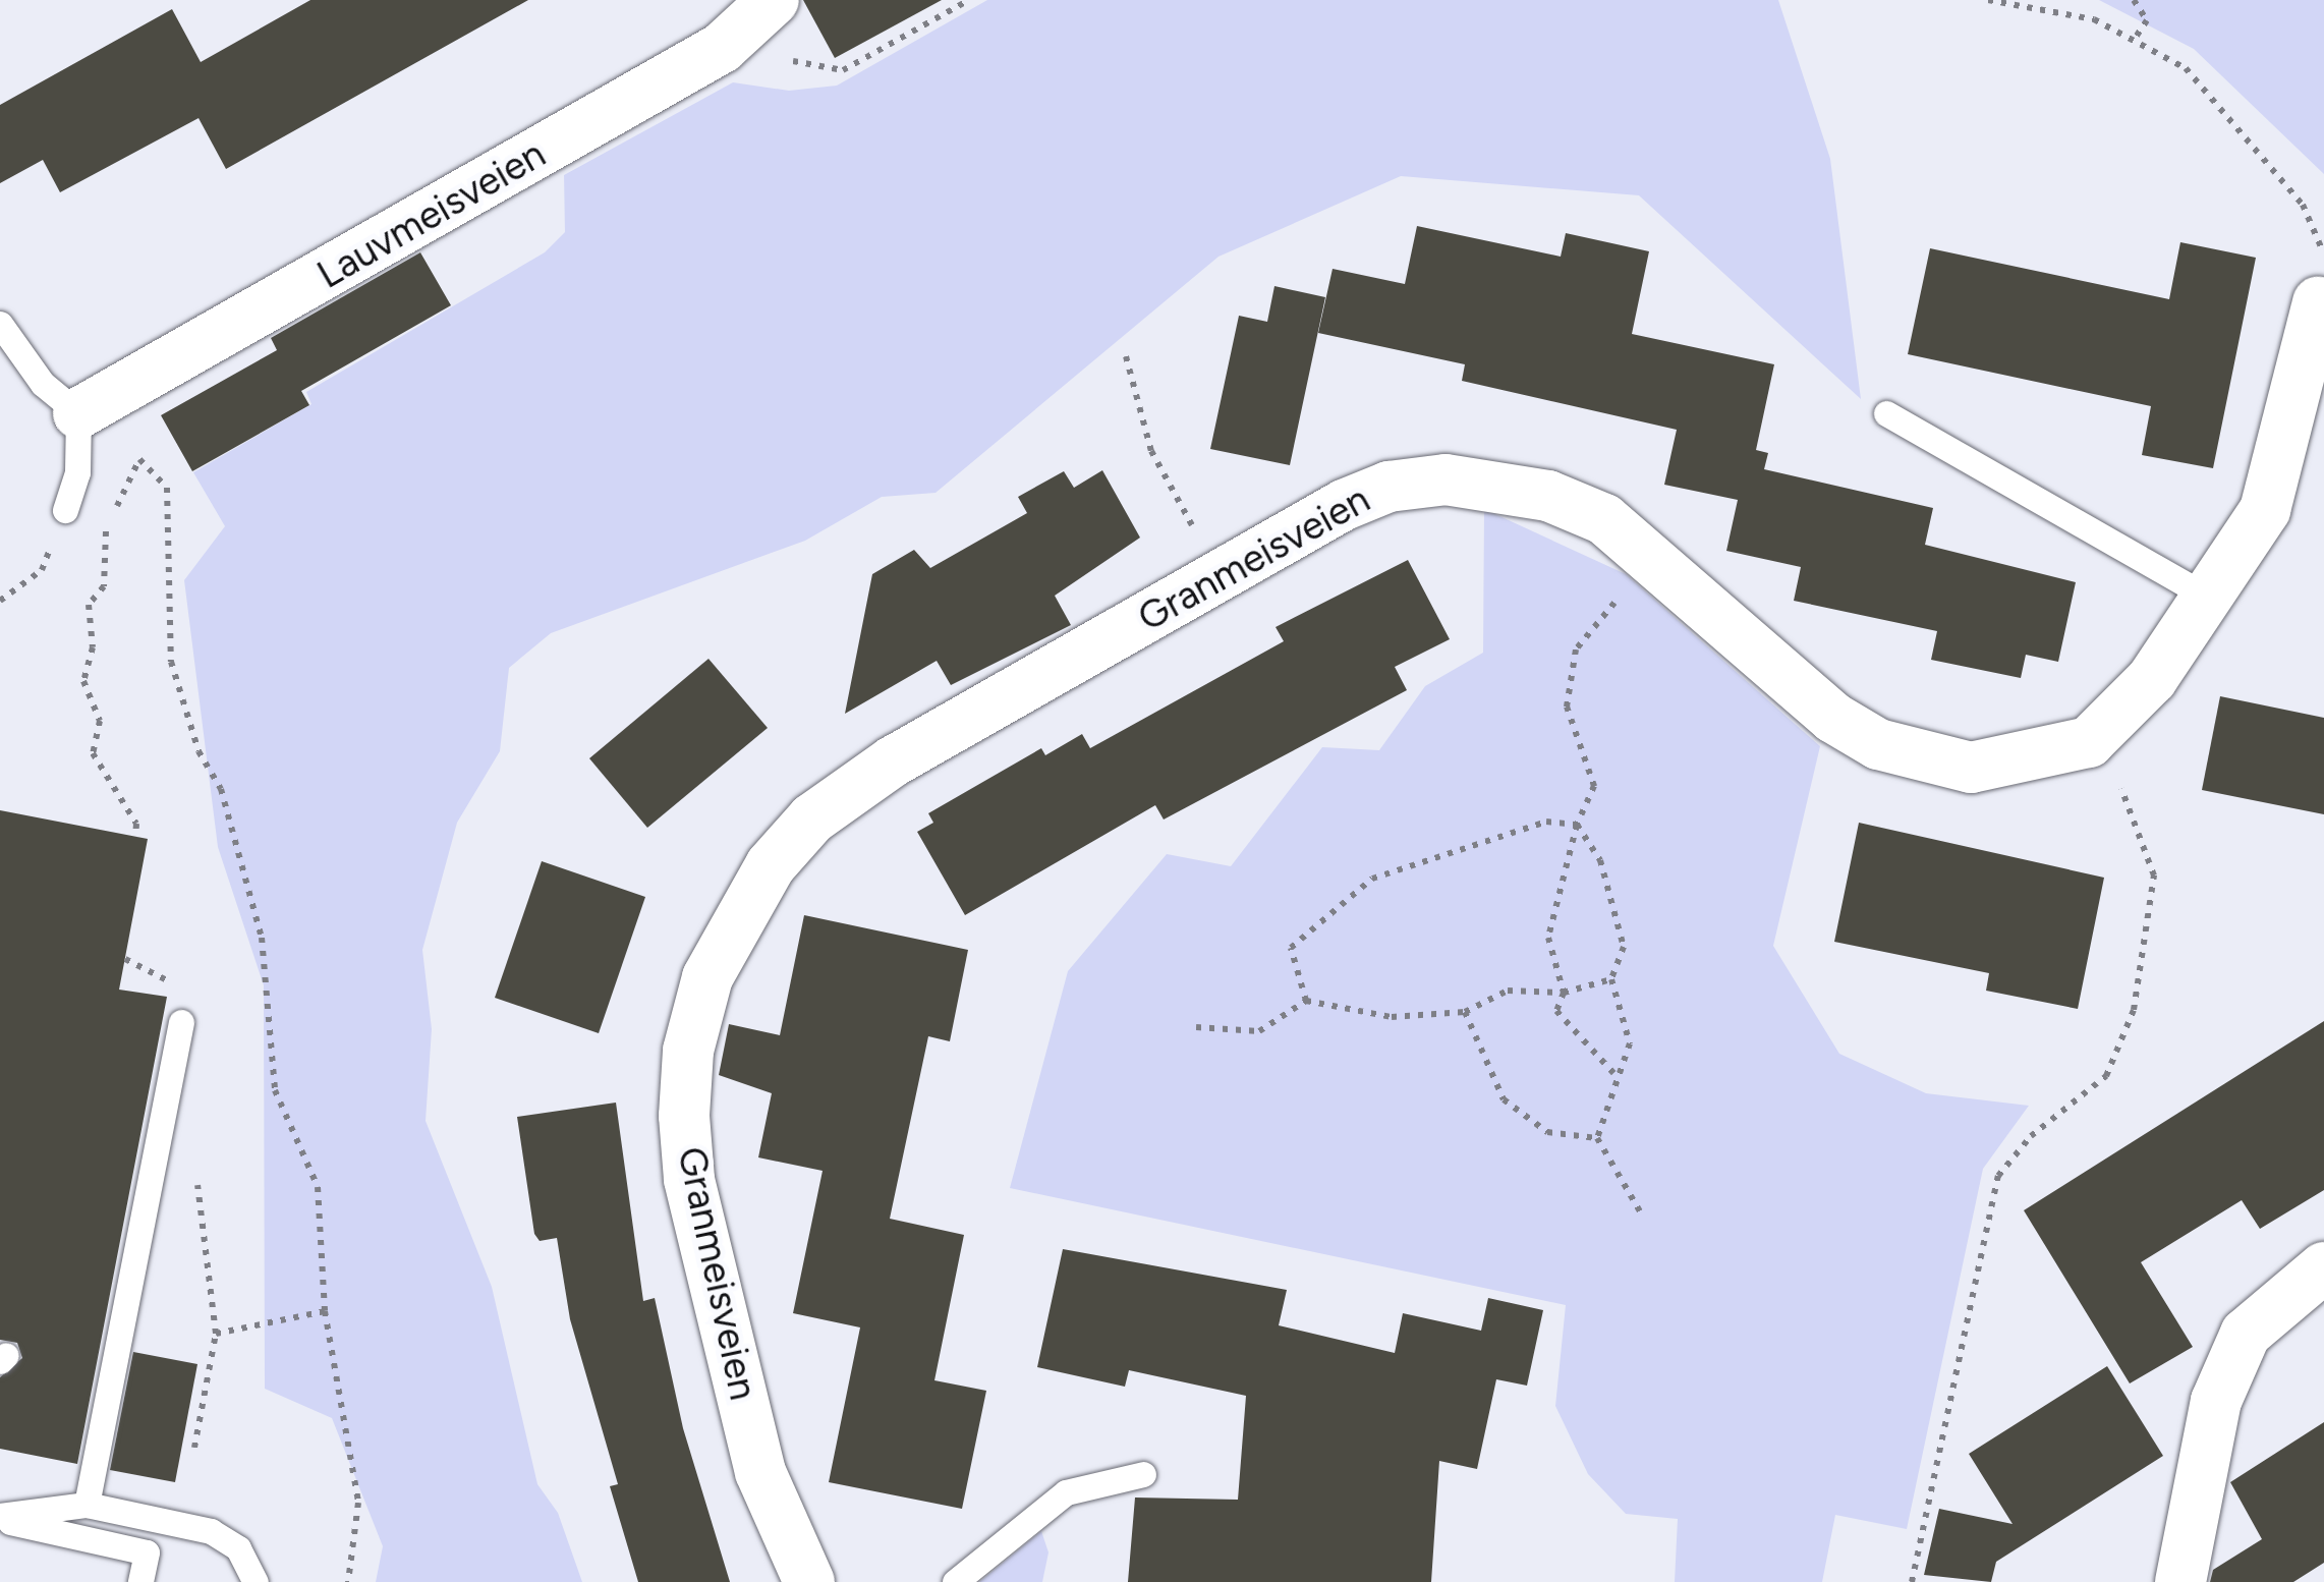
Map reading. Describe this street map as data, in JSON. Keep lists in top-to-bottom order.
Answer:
{
  "streets": {
    "street": ["Lauvmeisveien", "Granmeisveien"]
  }
}
